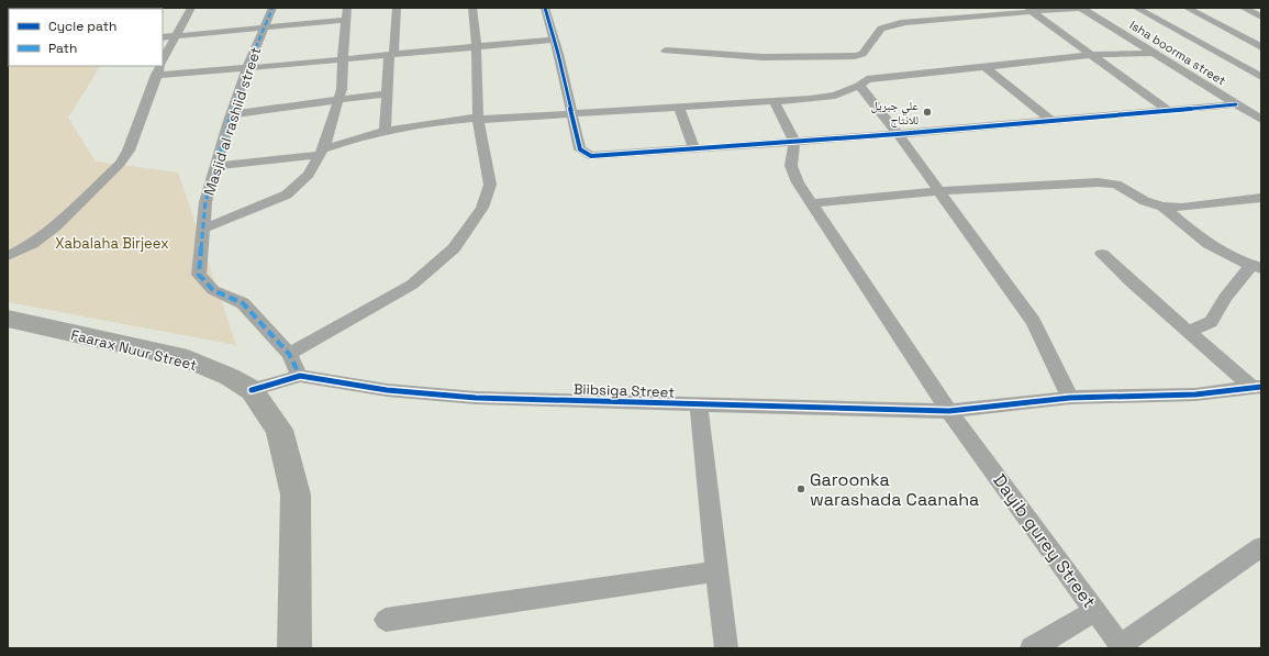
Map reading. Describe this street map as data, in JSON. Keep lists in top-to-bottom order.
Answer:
{
  "streets": {
    "main road": ["Faarax Nuur Street"],
    "street": [
      "Isha boorma street",
      "Masjid al rashiid street",
      "Biibsiga Street",
      "Dayib gurey Street"
    ]
  },
  "crossings": [
    ["Masjid al rashiid street", "Biibsiga Street"],
    ["Biibsiga Street", "Dayib gurey Street"]
  ],
  "parks": ["Xabalaha Birjeex"],
  "places": ["علي جبريل للانتاج", "Garoonka warashada Caanaha"],
  "legend": ["Cycle path", "Path"]
}
